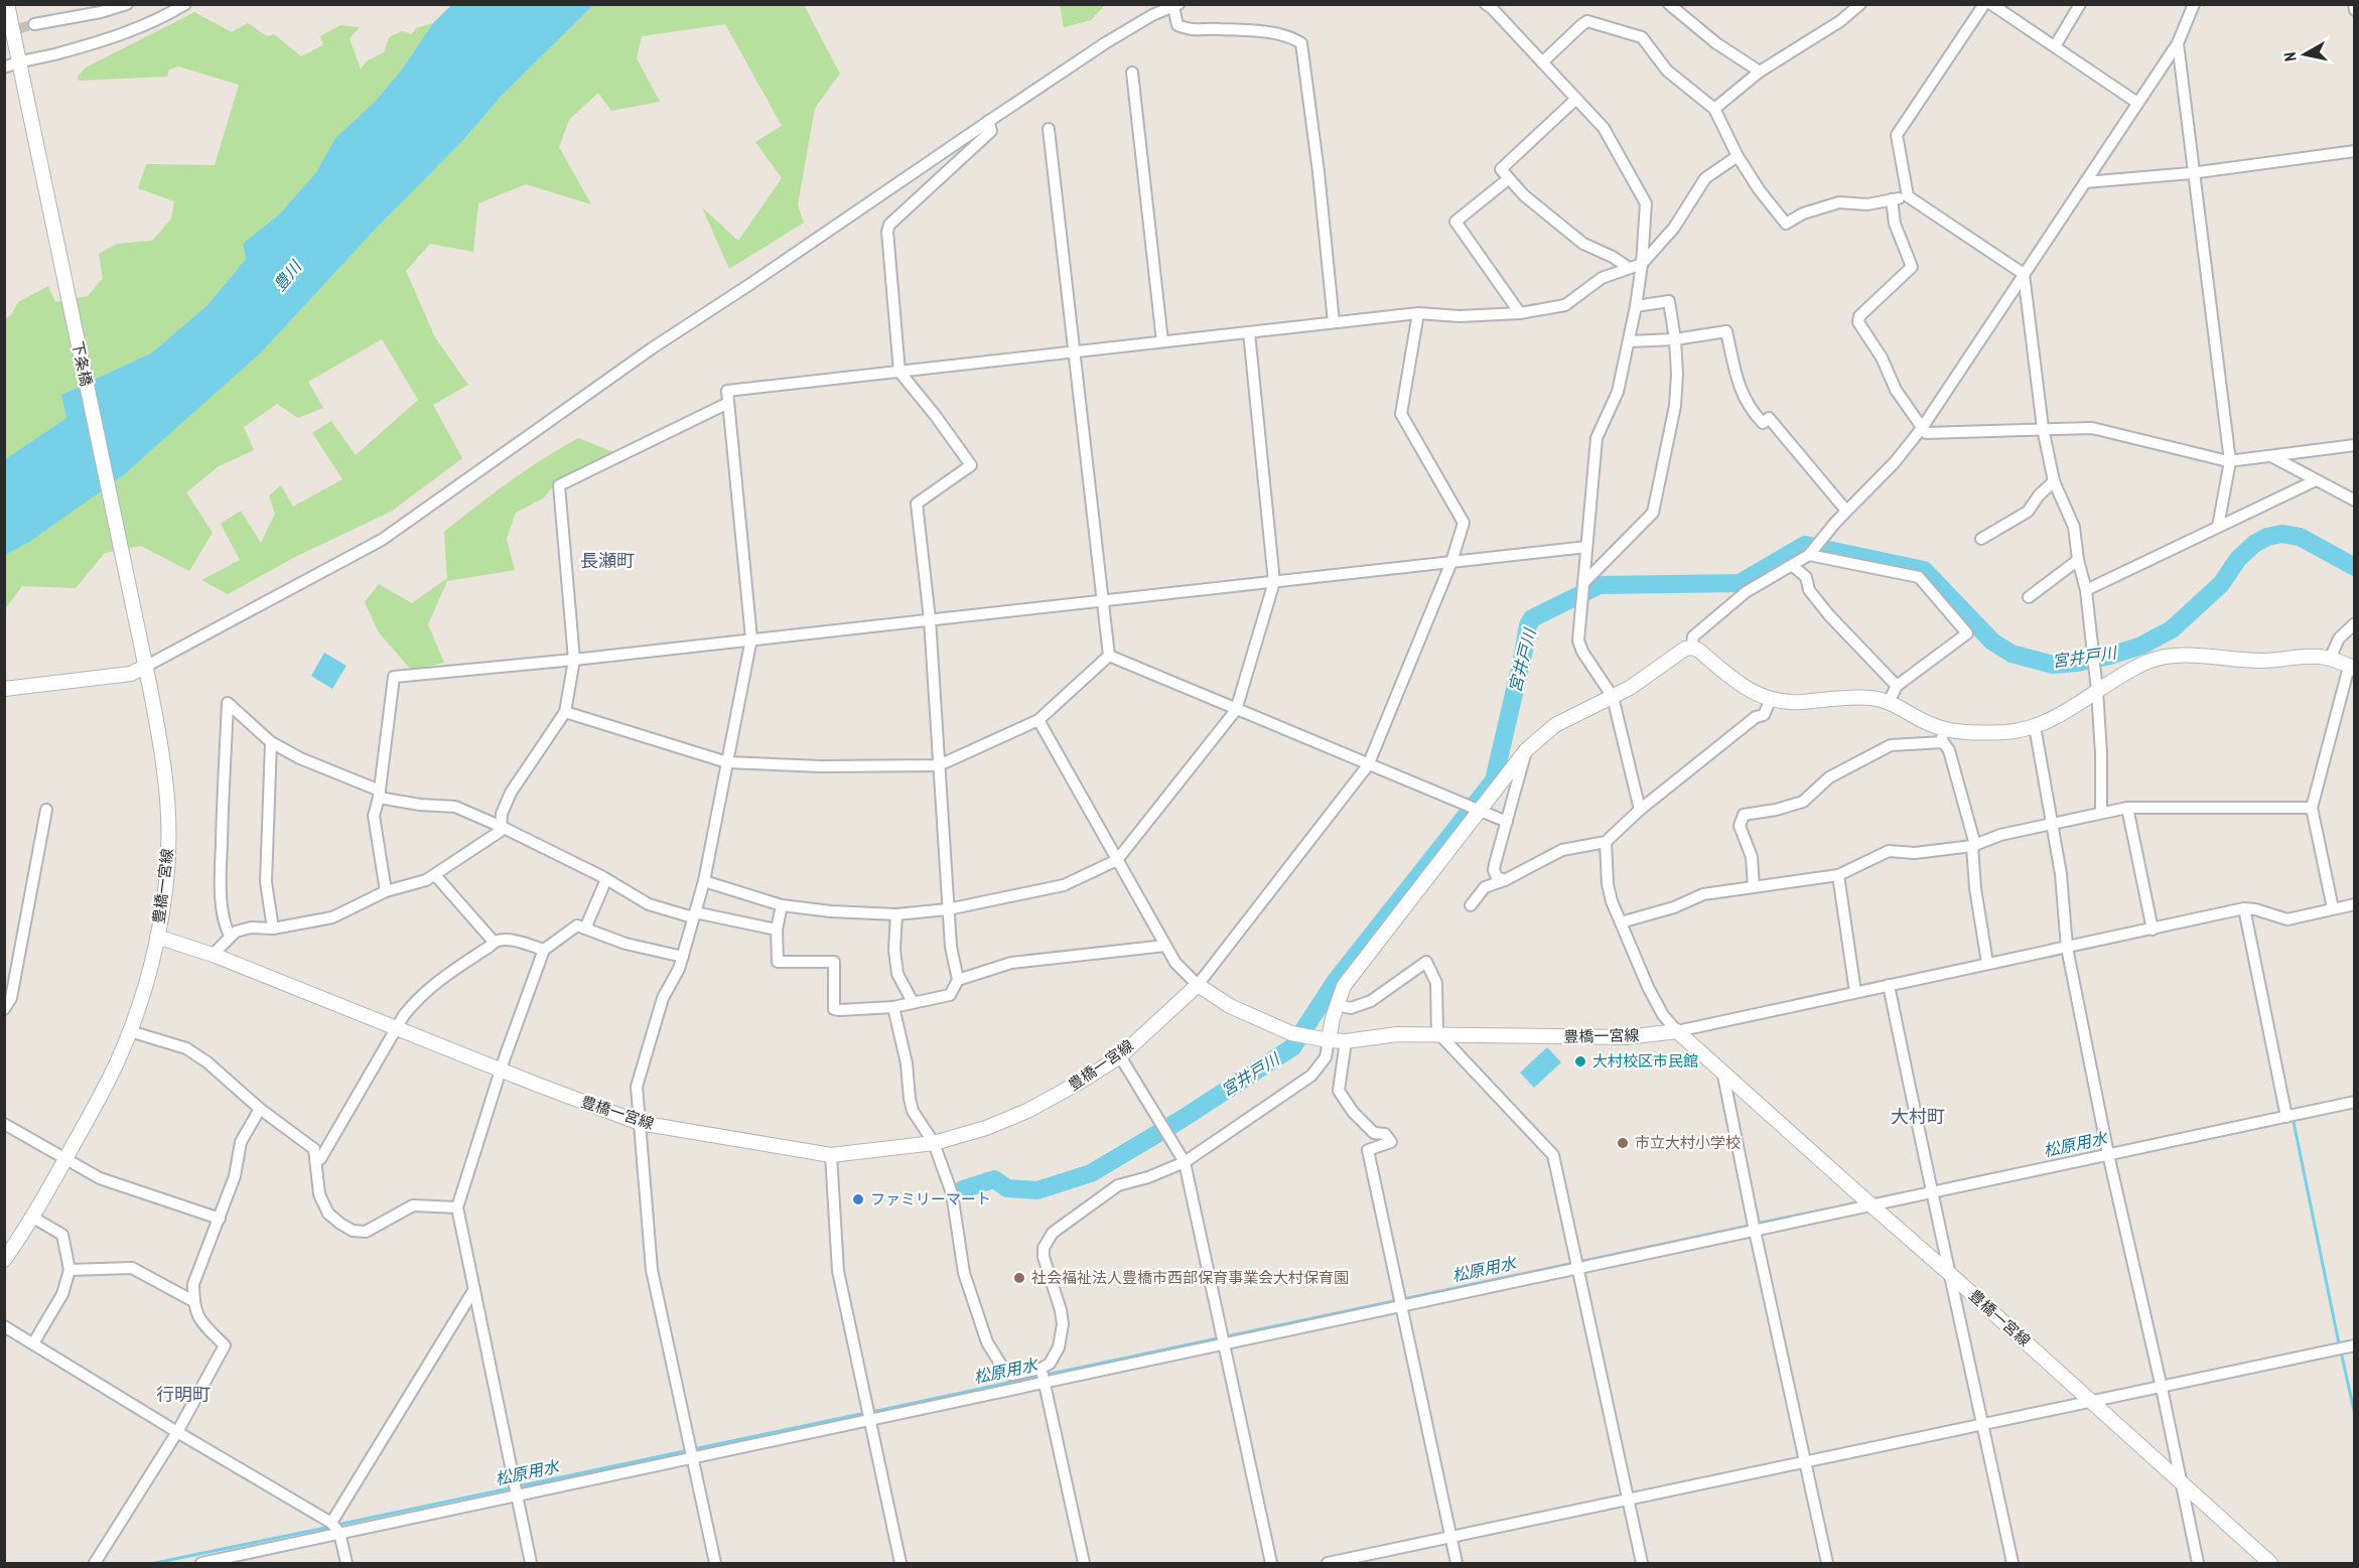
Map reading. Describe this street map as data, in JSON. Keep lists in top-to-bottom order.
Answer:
{
  "streets": {
    "main road": ["下条橋", "豊橋一宮線"]
  },
  "crossings": [
    ["下条橋", "豊橋一宮線"]
  ],
  "districts": ["長瀬町", "大村町", "行明町"],
  "water": ["豊川", "宮井戸川", "松原用水"],
  "places": [
    "大村校区市民館",
    "市立大村小学校",
    "ファミリーマート",
    "社会福祉法人豊橋市西部保育事業会大村保育園"
  ],
  "north": "left"
}
